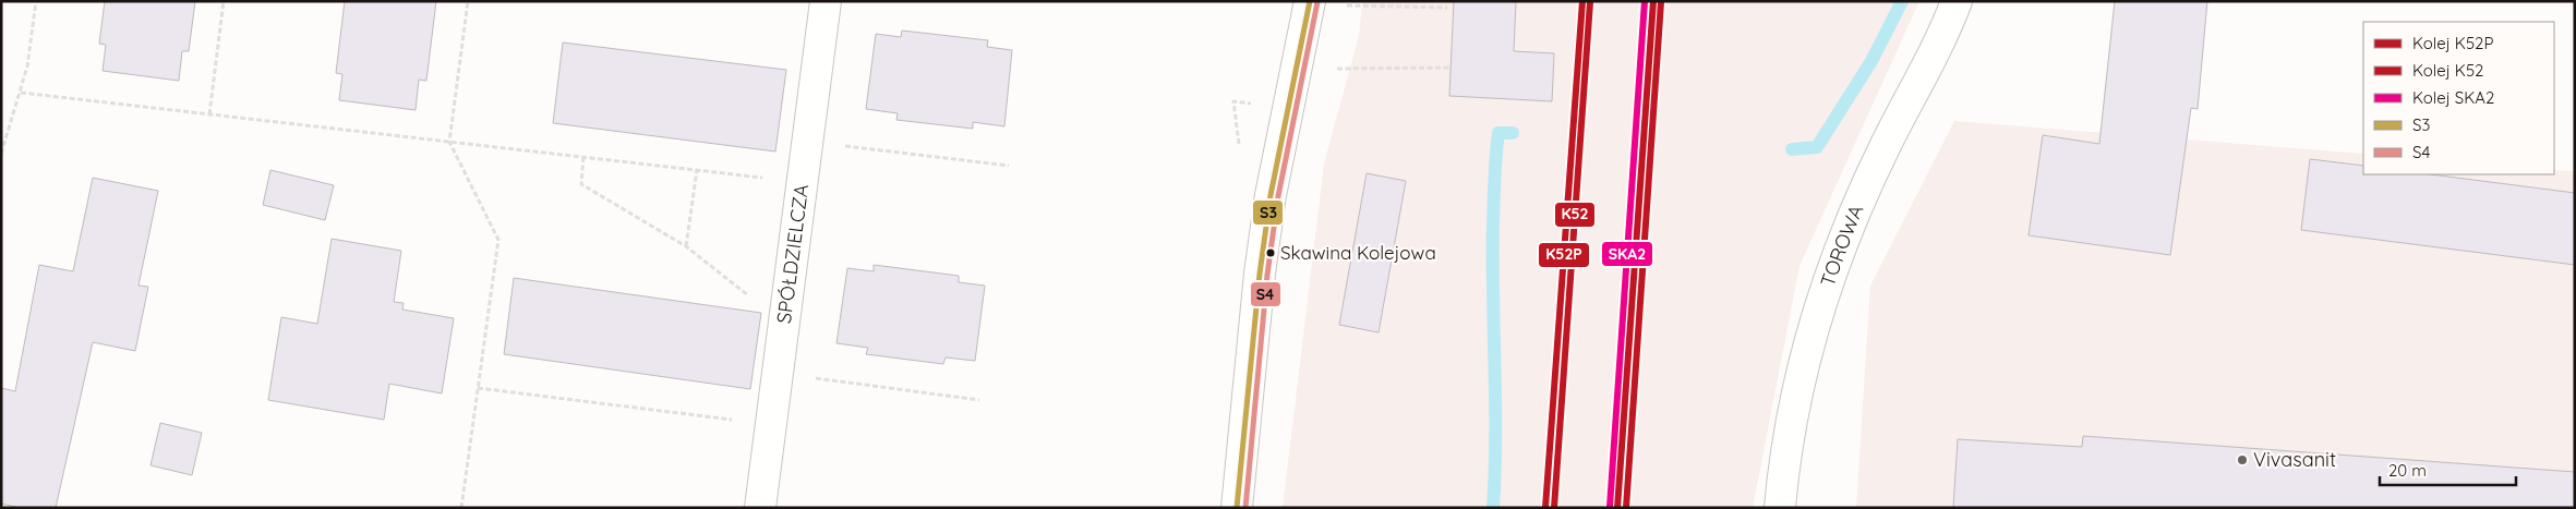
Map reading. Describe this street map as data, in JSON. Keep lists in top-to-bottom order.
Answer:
{
  "streets": {
    "street": ["TOROWA", "SPÓŁDZIELCZA"]
  },
  "places": ["Skawina Kolejowa", "Vivasanit"],
  "lines": [
    "rail line K52P",
    "rail line SKA2",
    "transit line S3",
    "rail line K52",
    "transit line S4"
  ],
  "legend": [
    "Kolej K52P",
    "Kolej K52",
    "Kolej SKA2",
    "S3",
    "S4"
  ],
  "scale_bar": "20 m"
}
